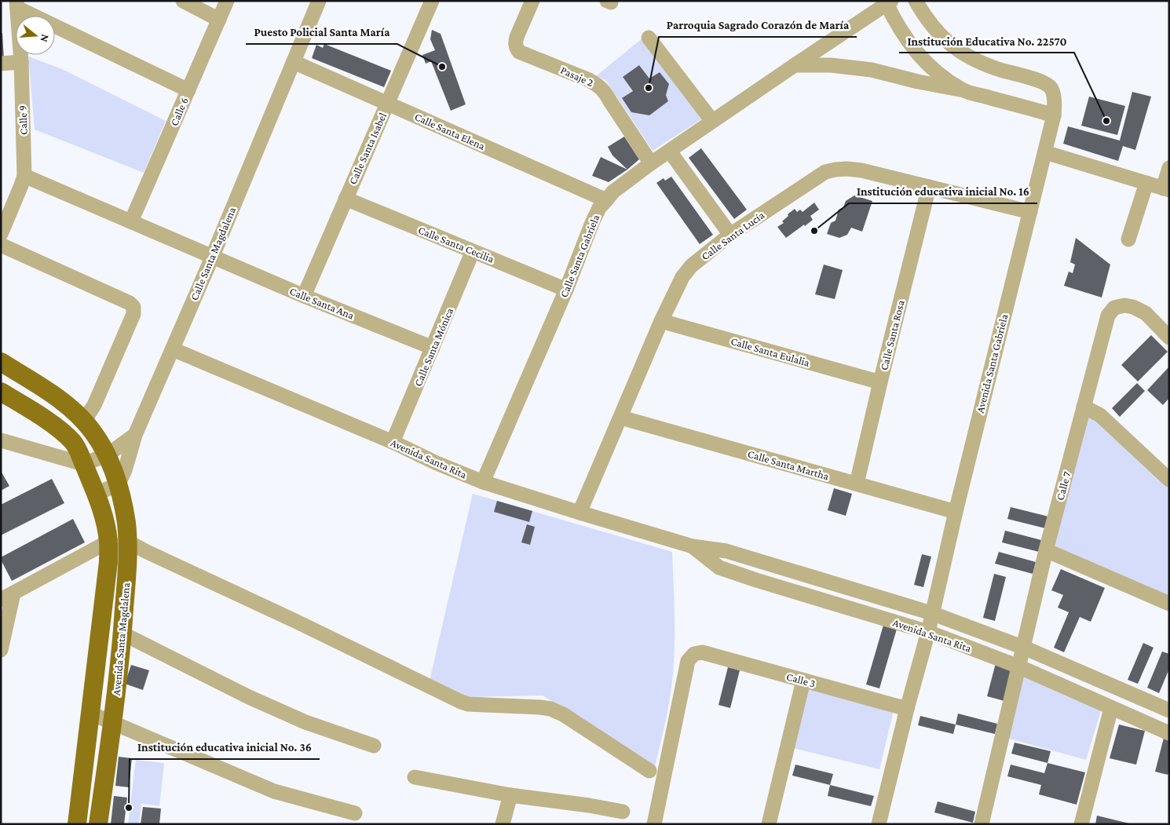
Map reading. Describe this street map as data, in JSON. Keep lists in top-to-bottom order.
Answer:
{
  "streets": {
    "main road": ["Avenida Santa Magdalena"],
    "street": [
      "Pasaje 2",
      "Calle 6",
      "Calle 9",
      "Calle Santa Elena",
      "Calle Santa Isabel",
      "Calle Santa Lucía",
      "Calle Santa Cecilia",
      "Calle Santa Magdalena",
      "Calle Santa Gabriela",
      "Calle Santa Ana",
      "Calle Santa Rosa",
      "Calle Santa Mónica",
      "Calle Santa Eulalia",
      "Avenida Santa Gabriela",
      "Avenida Santa Rita",
      "Calle Santa Martha",
      "Calle 7",
      "Calle 3"
    ]
  },
  "crossings": [
    ["Pasaje 2", "Calle Santa Gabriela"],
    ["Calle 6", "Calle Santa Ana"],
    ["Calle 9", "Calle Santa Ana"],
    ["Calle Santa Elena", "Calle Santa Isabel"],
    ["Calle Santa Elena", "Calle Santa Magdalena"],
    ["Calle Santa Elena", "Calle Santa Gabriela"],
    ["Calle Santa Isabel", "Calle Santa Cecilia"],
    ["Calle Santa Isabel", "Calle Santa Ana"],
    ["Calle Santa Lucía", "Calle Santa Rosa"],
    ["Calle Santa Lucía", "Calle Santa Eulalia"],
    ["Calle Santa Lucía", "Avenida Santa Gabriela"],
    ["Calle Santa Lucía", "Avenida Santa Rita"],
    ["Calle Santa Lucía", "Calle Santa Martha"],
    ["Calle Santa Cecilia", "Calle Santa Gabriela"],
    ["Calle Santa Cecilia", "Calle Santa Mónica"],
    ["Calle Santa Magdalena", "Calle Santa Ana"],
    ["Calle Santa Magdalena", "Avenida Santa Rita"],
    ["Calle Santa Magdalena", "Avenida Santa Magdalena"],
    ["Calle Santa Gabriela", "Avenida Santa Rita"],
    ["Calle Santa Ana", "Calle Santa Mónica"],
    ["Calle Santa Rosa", "Calle Santa Eulalia"],
    ["Calle Santa Rosa", "Calle Santa Martha"],
    ["Calle Santa Mónica", "Avenida Santa Rita"],
    ["Avenida Santa Gabriela", "Avenida Santa Rita"],
    ["Avenida Santa Gabriela", "Calle Santa Martha"],
    ["Avenida Santa Gabriela", "Calle 3"],
    ["Avenida Santa Rita", "Calle 7"]
  ],
  "places": [
    "Puesto Policial Santa María",
    "Parroquia Sagrado Corazón de María",
    "Institución Educativa No. 22570",
    "Institución educativa inicial No. 16",
    "Institución educativa inicial No. 36"
  ],
  "north": "right"
}
